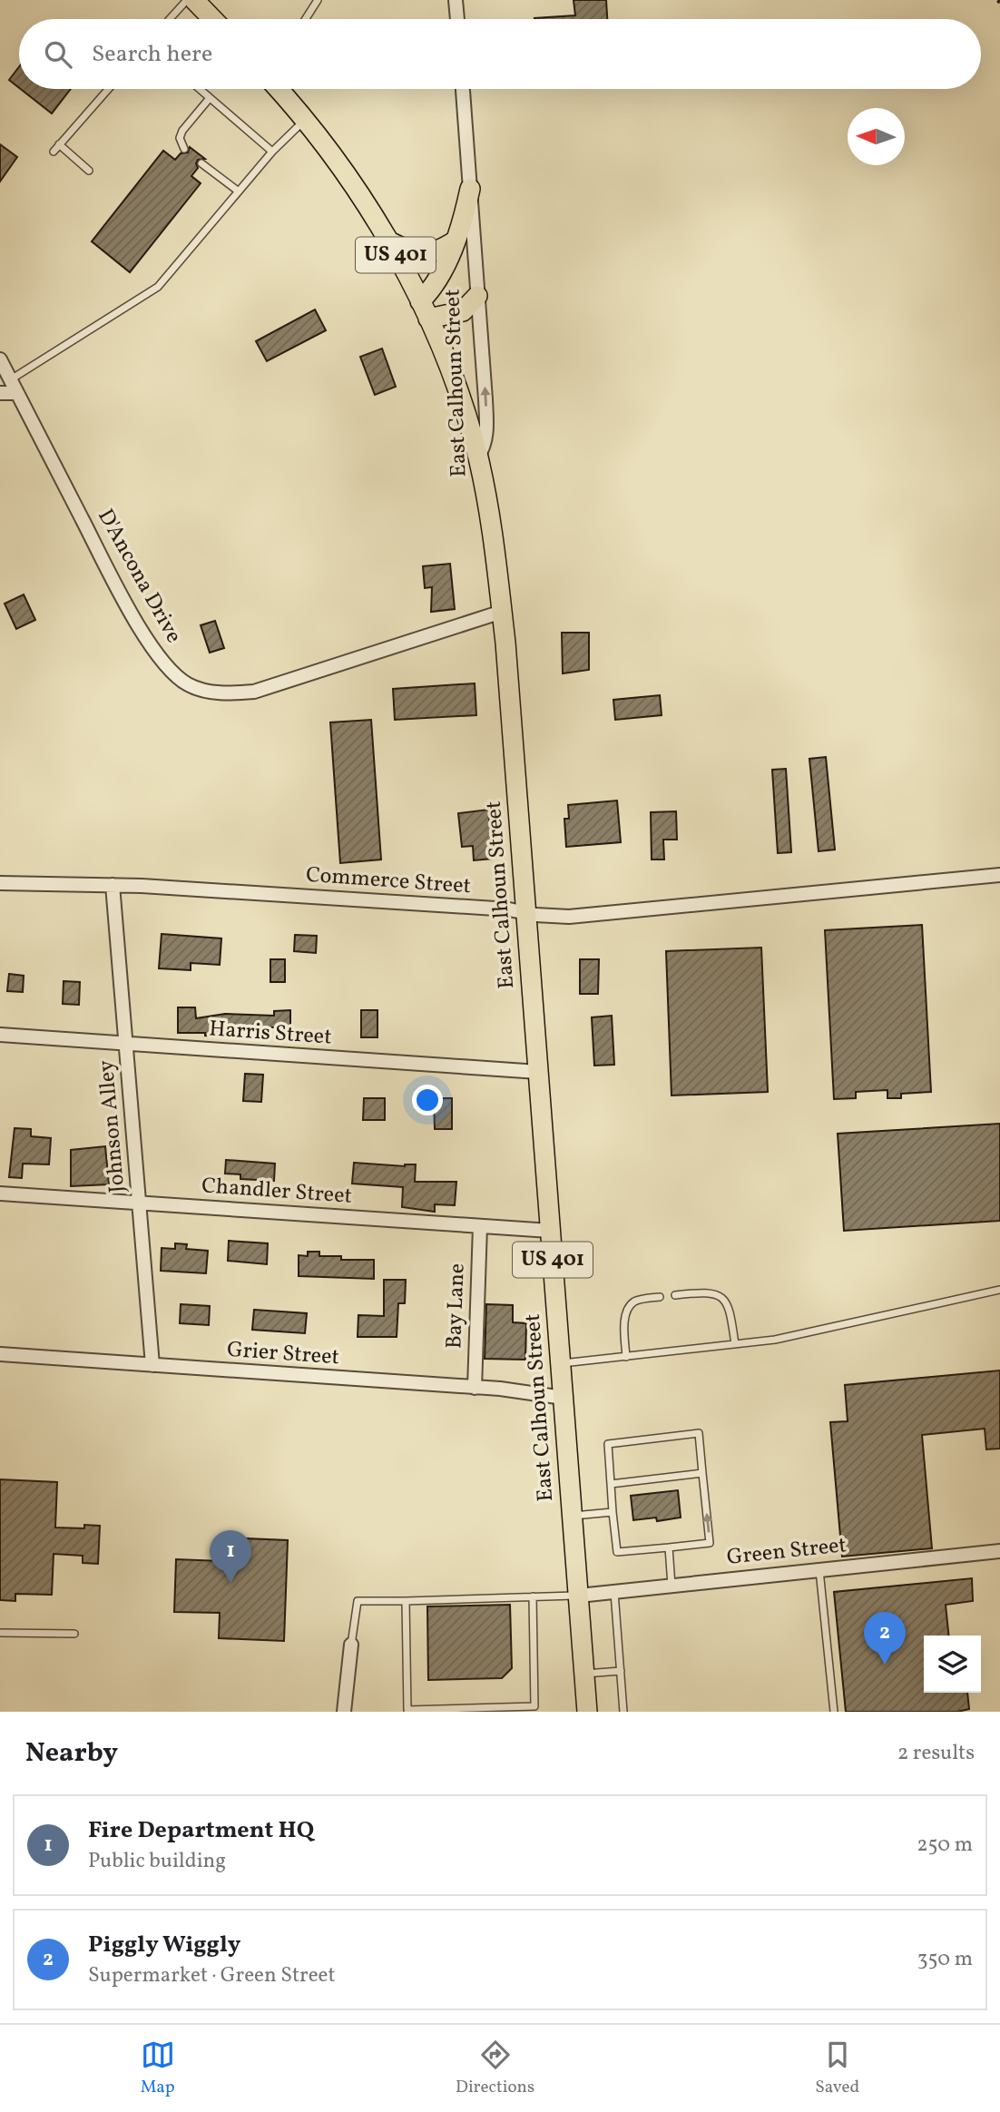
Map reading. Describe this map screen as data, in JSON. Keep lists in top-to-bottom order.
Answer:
{
  "streets": {
    "main road": ["US 401", "East Calhoun Street"],
    "street": [
      "D'Ancona Drive",
      "Commerce Street",
      "Harris Street",
      "Johnson Alley",
      "Chandler Street",
      "Bay Lane",
      "Grier Street",
      "Green Street"
    ]
  },
  "crossings": [
    ["US 401", "East Calhoun Street"],
    ["East Calhoun Street", "D'Ancona Drive"],
    ["East Calhoun Street", "Commerce Street"],
    ["East Calhoun Street", "Harris Street"],
    ["East Calhoun Street", "Chandler Street"],
    ["East Calhoun Street", "Grier Street"],
    ["East Calhoun Street", "Green Street"],
    ["Commerce Street", "Johnson Alley"],
    ["Harris Street", "Johnson Alley"],
    ["Johnson Alley", "Chandler Street"],
    ["Johnson Alley", "Grier Street"],
    ["Chandler Street", "Bay Lane"],
    ["Bay Lane", "Grier Street"]
  ],
  "north": "left",
  "page": {
    "search": "Search here",
    "pins": ["1", "2"],
    "heading": ["Nearby", "2 results"],
    "list": [
      {
        "mark": "1",
        "name": "Fire Department HQ",
        "note": "Public building",
        "value": "250 m"
      },
      {
        "mark": "2",
        "name": "Piggly Wiggly",
        "note": "Supermarket · Green Street",
        "value": "350 m"
      }
    ],
    "nav": ["Map", "Directions", "Saved"]
  }
}
